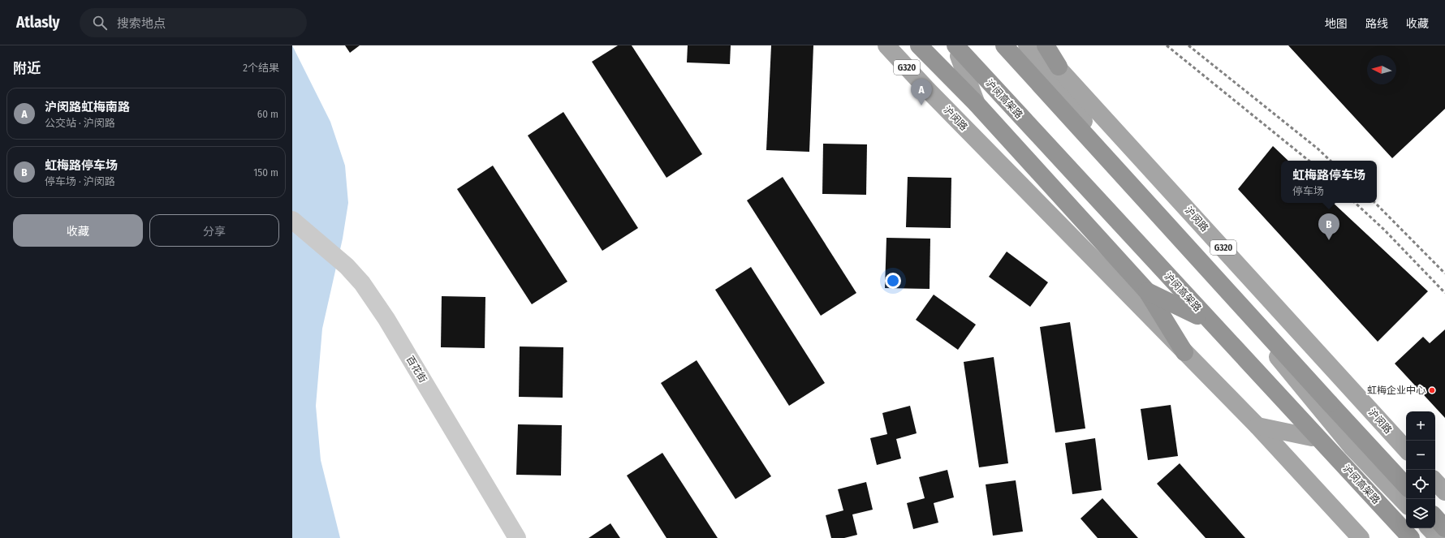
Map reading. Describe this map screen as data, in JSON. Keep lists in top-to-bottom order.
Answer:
{
  "streets": {
    "highway": ["沪闵高架路"],
    "main road": ["G320", "沪闵路"],
    "street": ["百花街"]
  },
  "places": ["虹梅企业中心"],
  "north": "left",
  "page": {
    "header": "Atlasly",
    "search": "搜索地点",
    "nav": ["地图", "路线", "收藏"],
    "heading": ["附近", "2个结果"],
    "pins": ["A", "B"],
    "list": [
      {
        "mark": "A",
        "name": "沪闵路虹梅南路",
        "note": "公交站 · 沪闵路",
        "value": "60 m"
      },
      {
        "mark": "B",
        "name": "虹梅路停车场",
        "note": "停车场 · 沪闵路",
        "value": "150 m"
      }
    ],
    "popup": ["虹梅路停车场", "停车场"],
    "buttons": ["收藏", "分享"],
    "map_buttons": ["+", "−"]
  }
}
